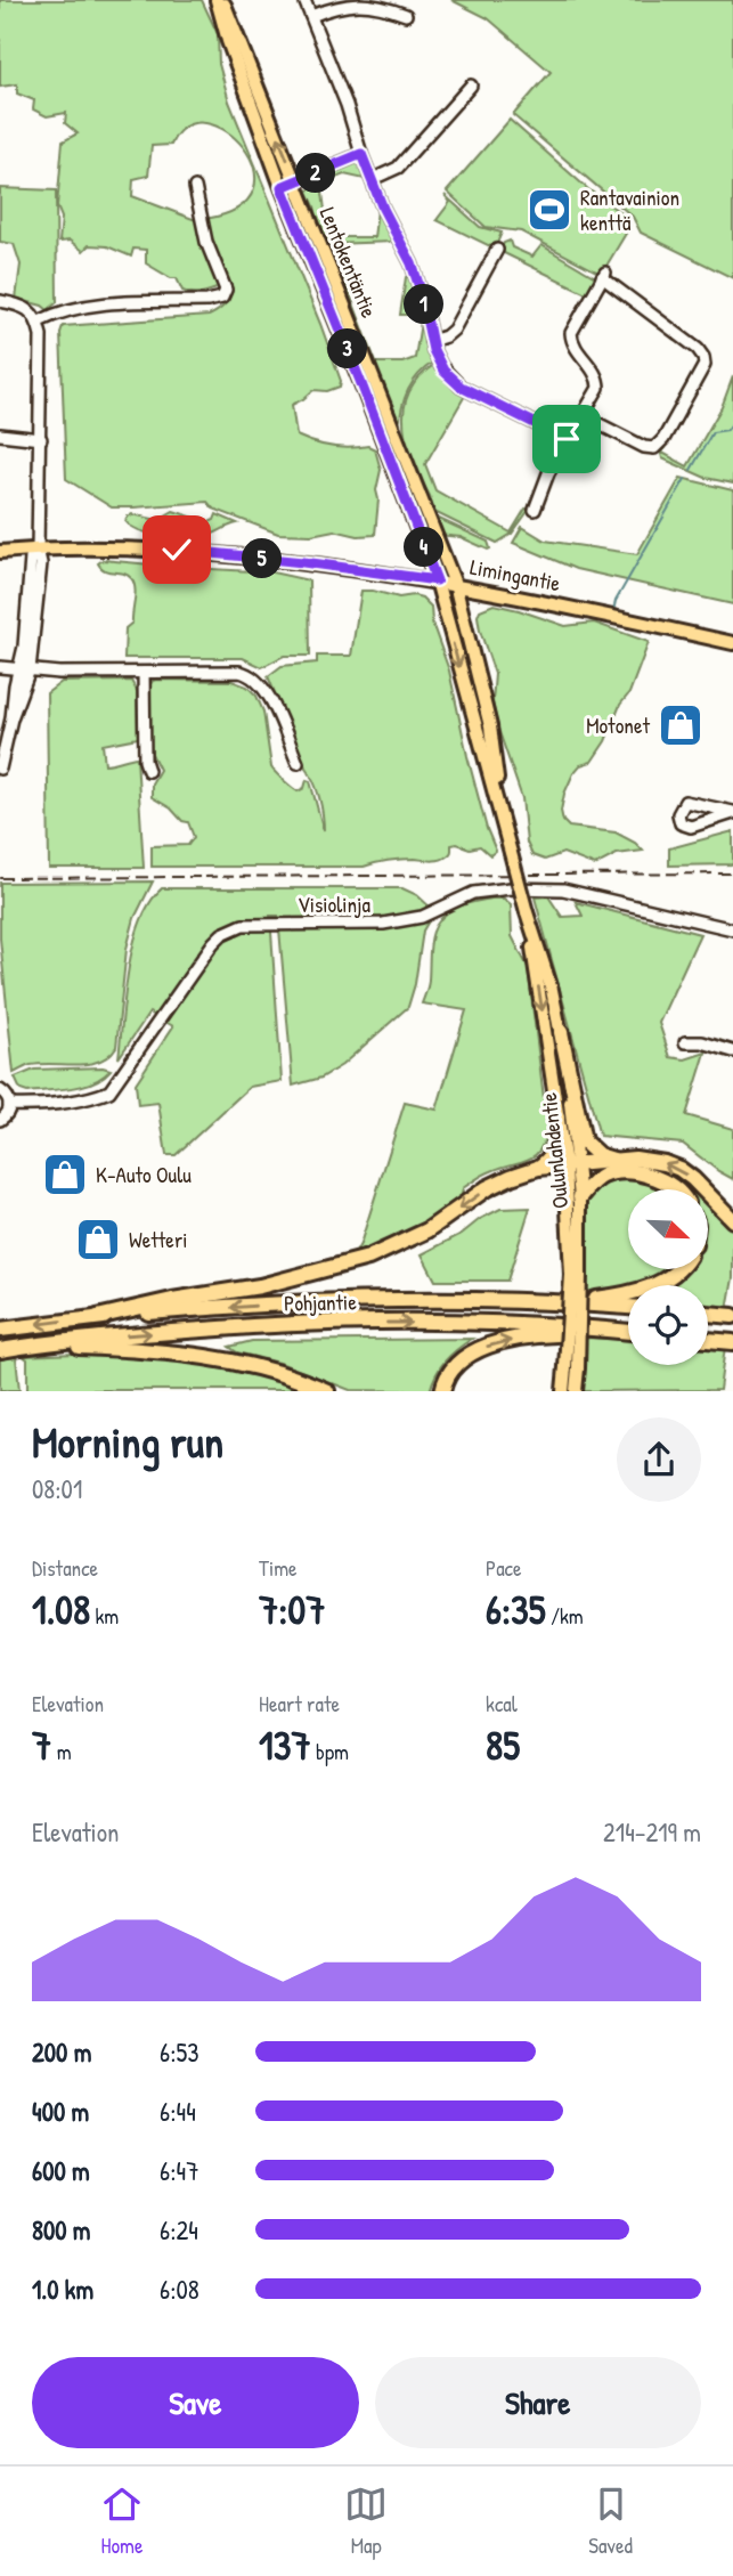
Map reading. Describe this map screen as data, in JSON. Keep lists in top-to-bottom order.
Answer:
{
  "streets": {
    "highway": ["Pohjantie"],
    "main road": ["Lentokentäntie", "Limingantie", "Oulunlahdentie"],
    "street": ["Visiolinja"]
  },
  "crossings": [
    ["Lentokentäntie", "Limingantie"],
    ["Lentokentäntie", "Oulunlahdentie"],
    ["Limingantie", "Oulunlahdentie"]
  ],
  "places": {
    "sports": ["Rantavainion kenttä"],
    "shop": ["Motonet", "K-Auto Oulu", "Wetteri"]
  },
  "north": "bottom right",
  "page": {
    "pins": [
      "2",
      "1",
      "3",
      "4",
      "5"
    ],
    "heading": ["Morning run", "08:01"],
    "stats": [
      ["Distance", "1.08 km"],
      ["Time", "7:07"],
      ["Pace", "6:35 /km"],
      ["Elevation", "7 m"],
      ["Heart rate", "137 bpm"],
      ["kcal", "85"]
    ],
    "chart": ["Elevation", "214–219 m"],
    "list": [
      {
        "name": "200 m",
        "note": "6:53"
      },
      {
        "name": "400 m",
        "note": "6:44"
      },
      {
        "name": "600 m",
        "note": "6:47"
      },
      {
        "name": "800 m",
        "note": "6:24"
      },
      {
        "name": "1.0 km",
        "note": "6:08"
      }
    ],
    "buttons": ["Save", "Share"],
    "tabs": ["Home", "Map", "Saved"]
  }
}
